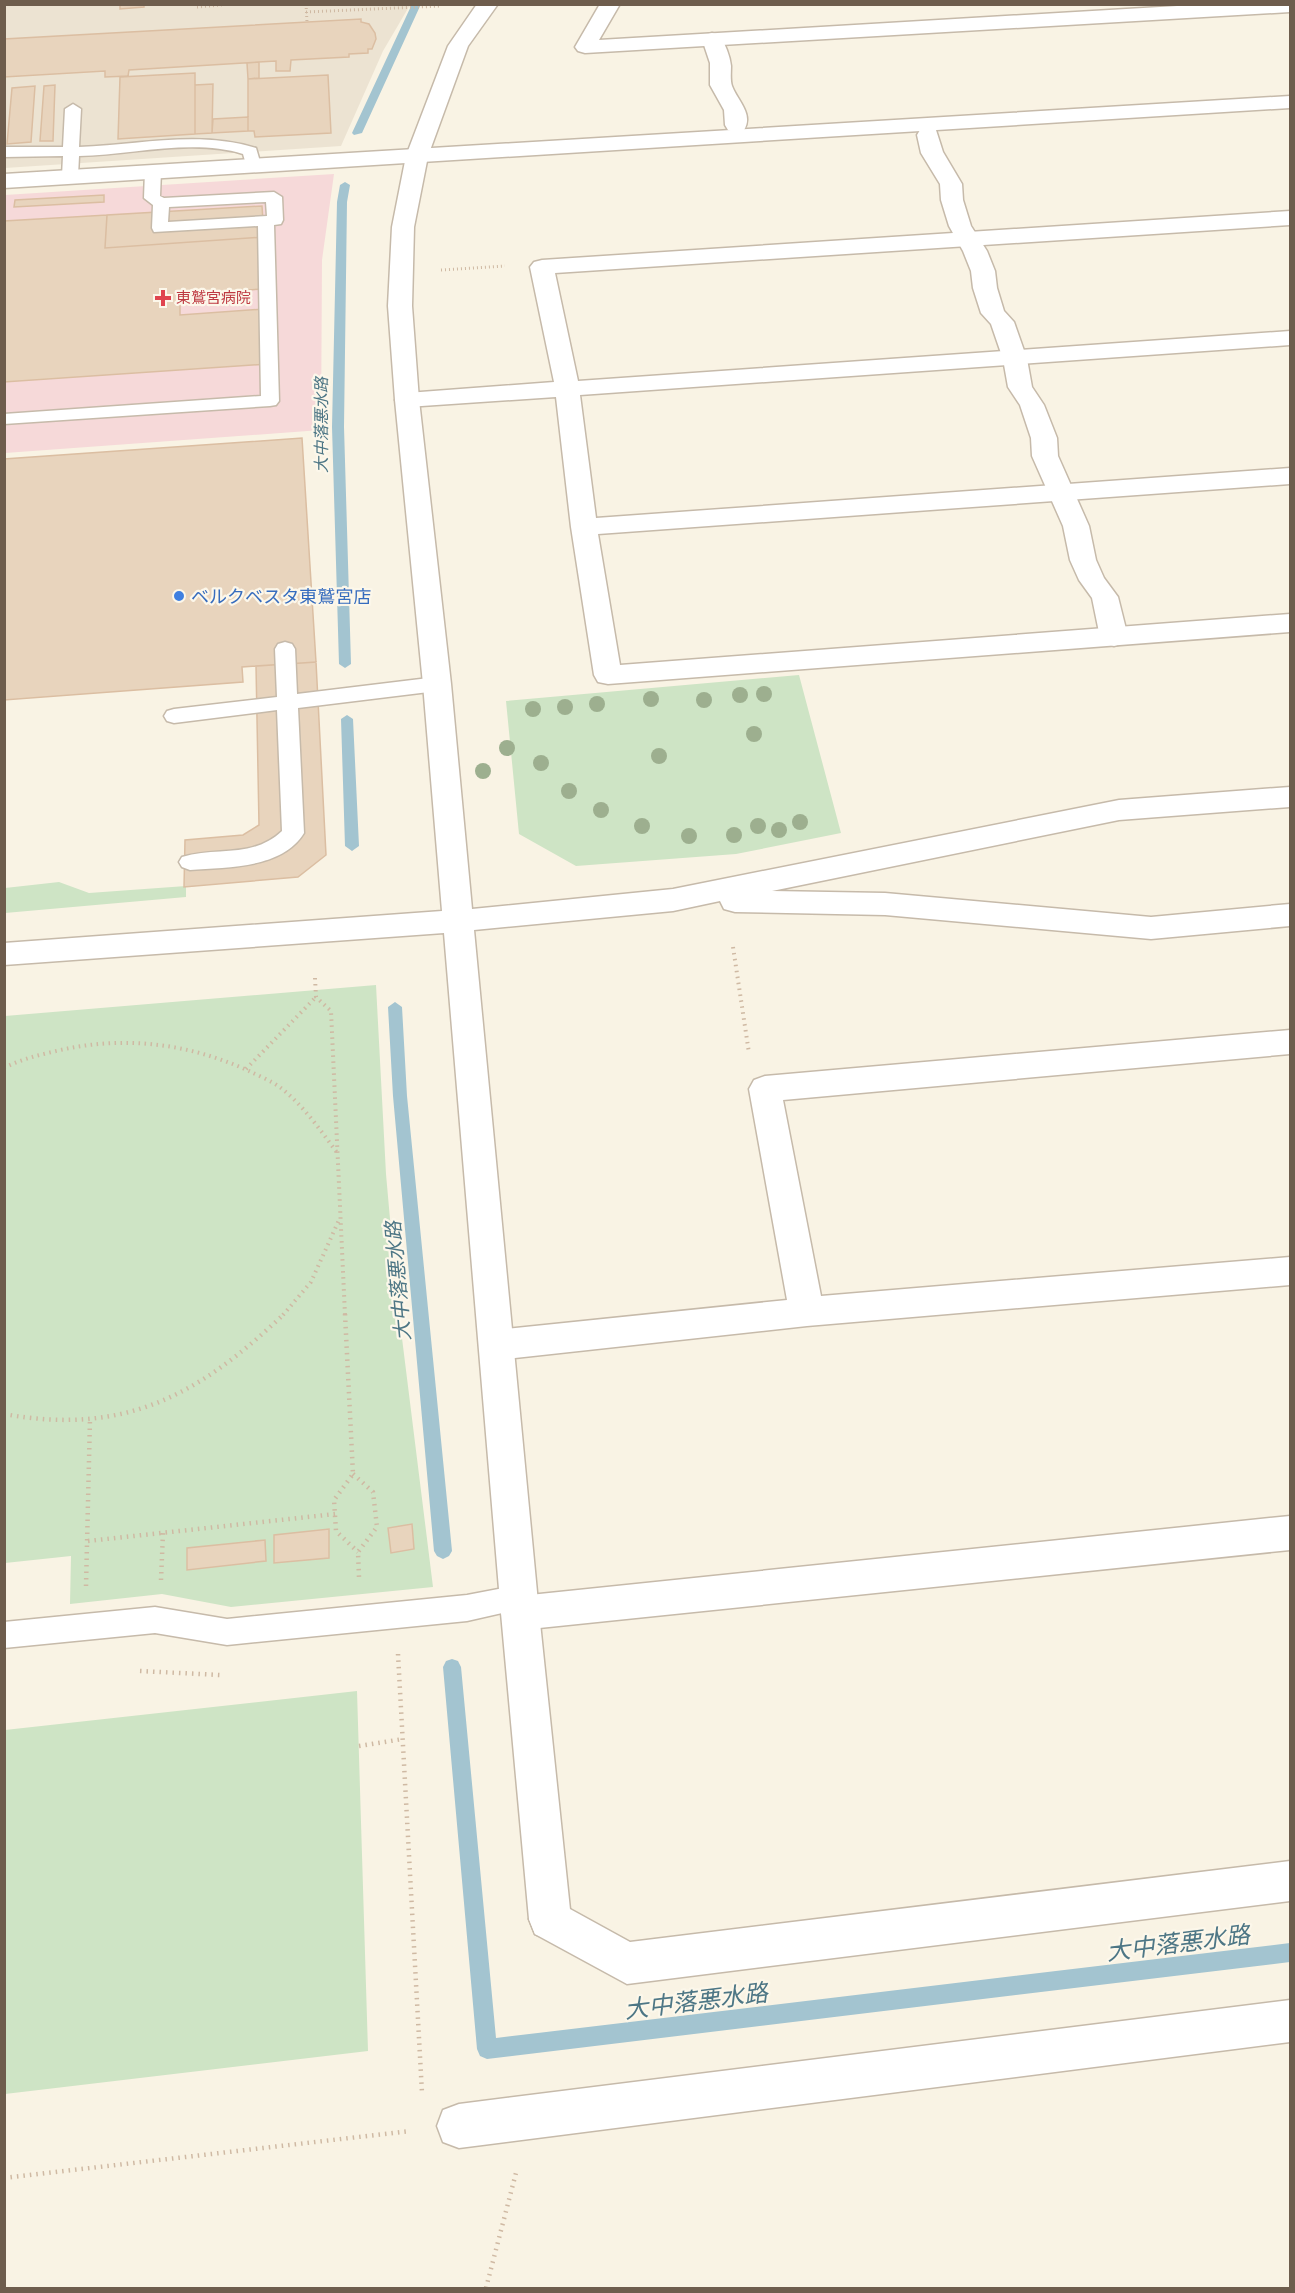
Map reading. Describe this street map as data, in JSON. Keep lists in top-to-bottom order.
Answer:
{
  "water": ["大中落悪水路"],
  "places": {
    "health": ["東鷲宮病院"],
    "other": ["ベルクベスタ東鷲宮店"]
  }
}
